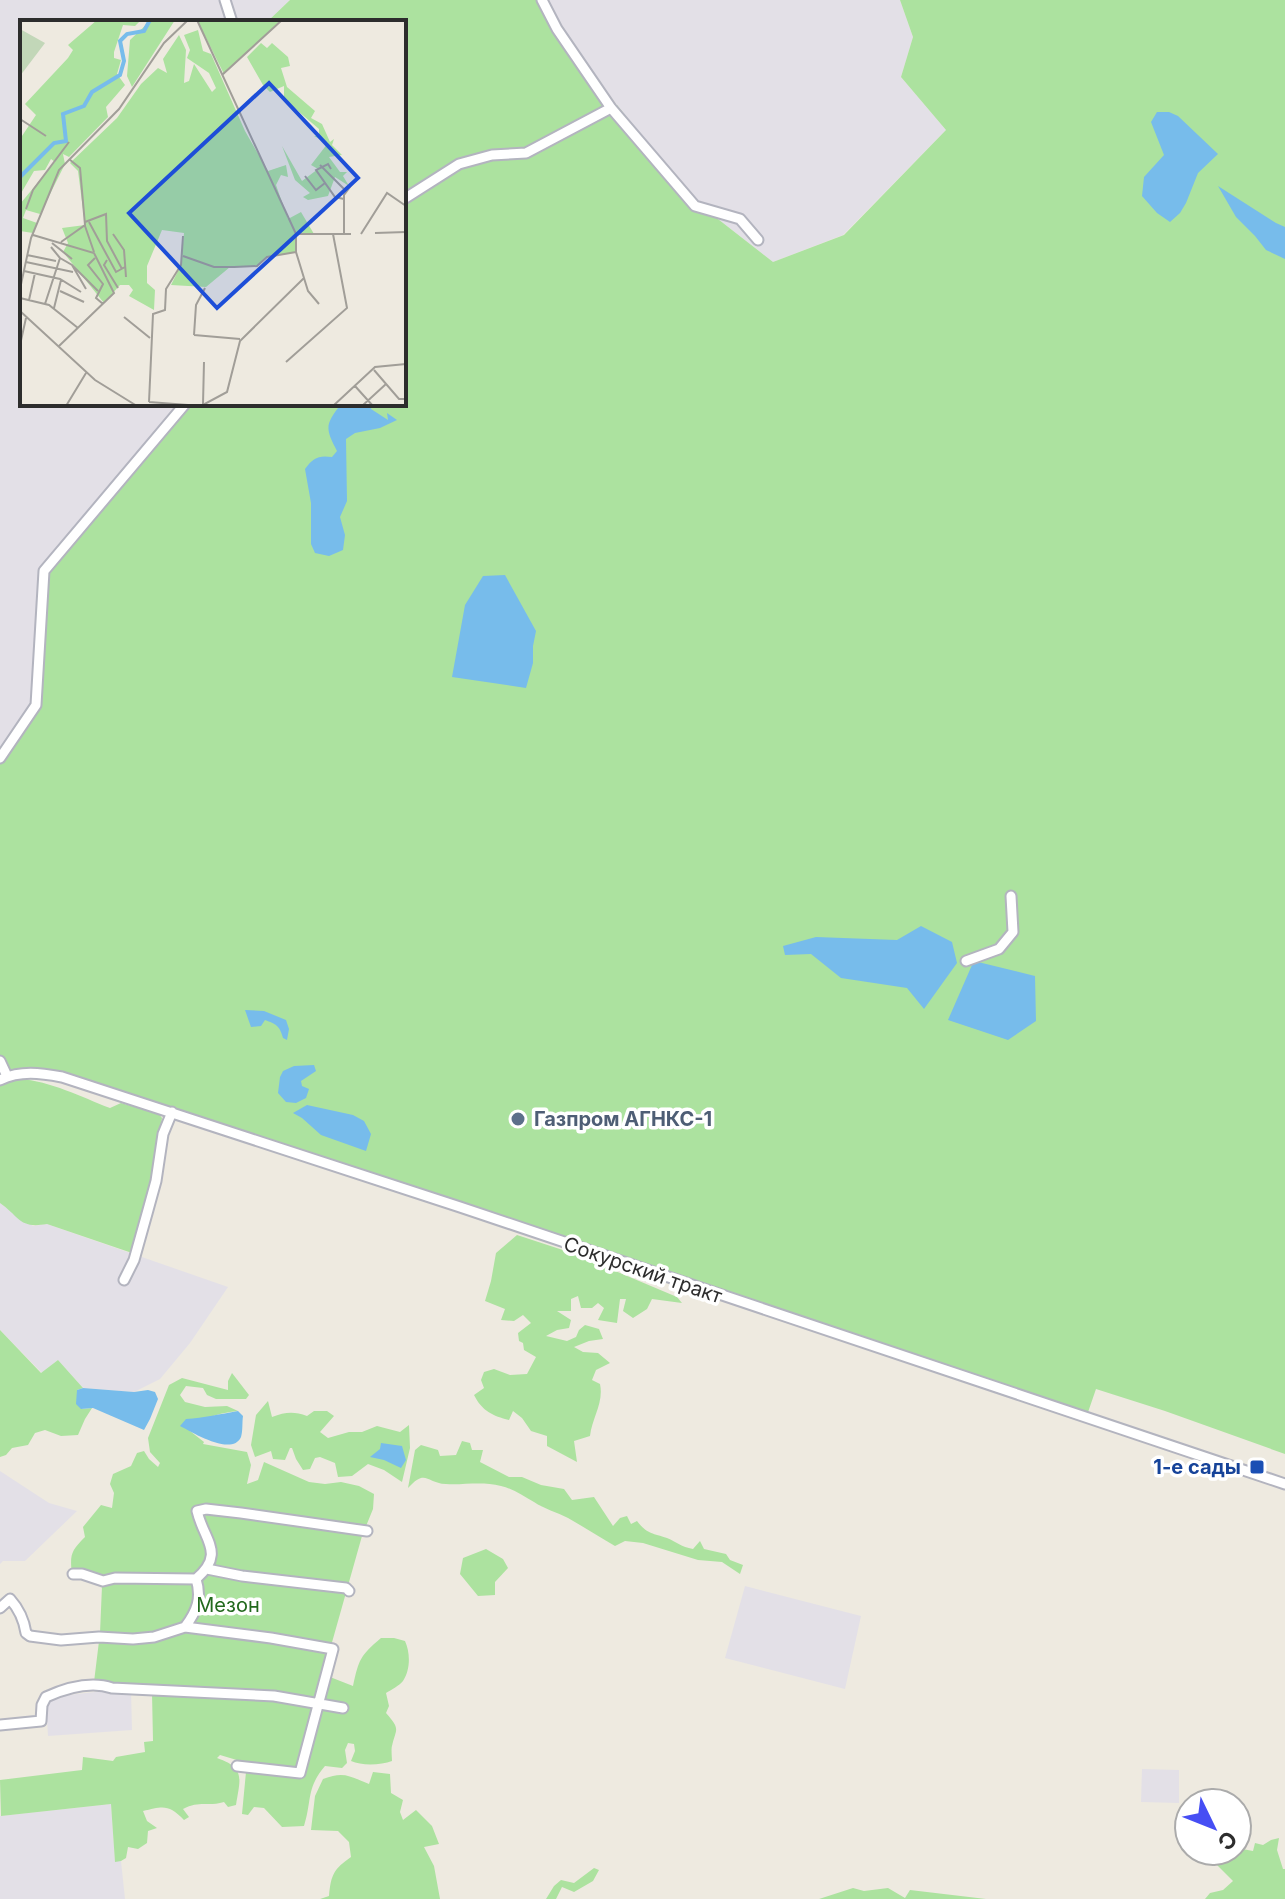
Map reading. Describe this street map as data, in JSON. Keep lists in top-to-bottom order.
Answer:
{
  "streets": {
    "street": ["Сокурский тракт"]
  },
  "parks": ["Мезон"],
  "places": {
    "other": ["Газпром АГНКС-1"],
    "transit": ["1-е сады"]
  },
  "north": "bottom right"
}
